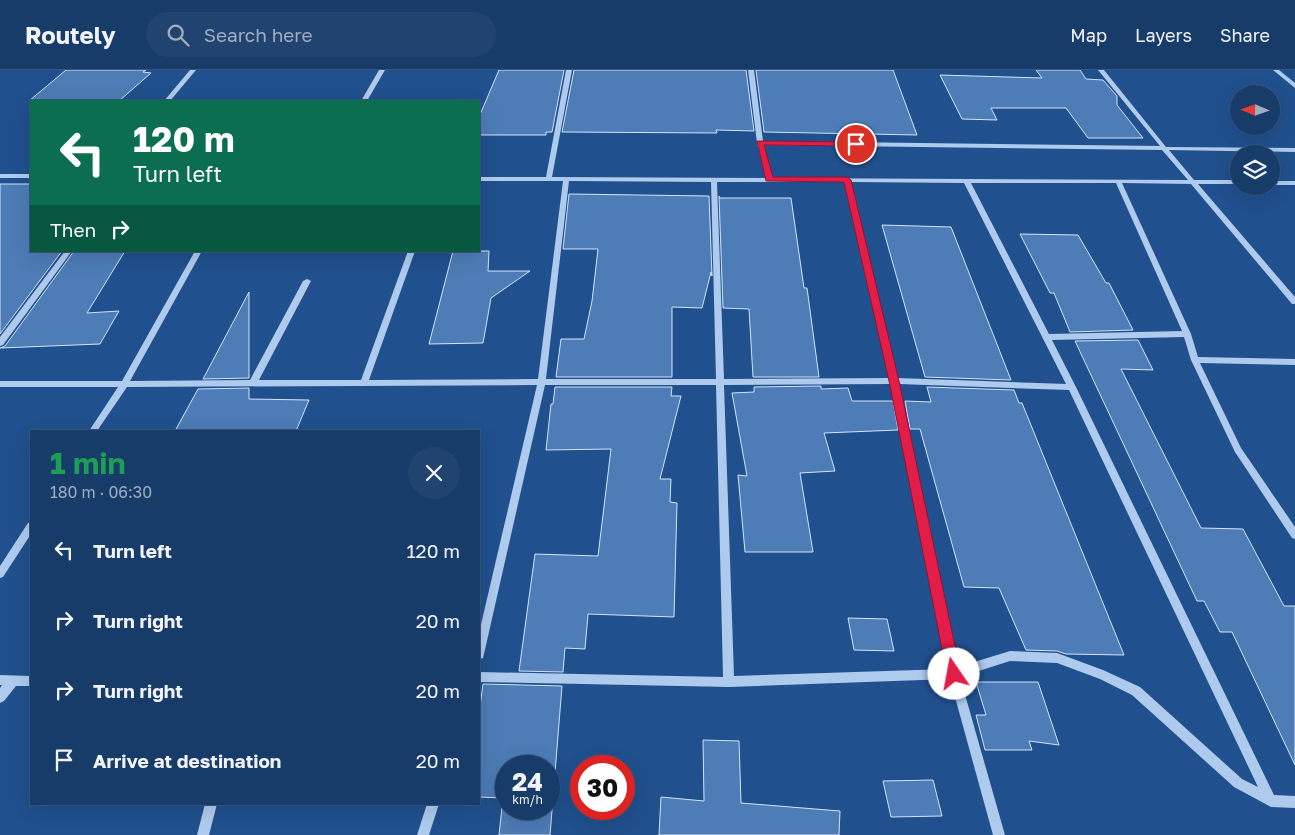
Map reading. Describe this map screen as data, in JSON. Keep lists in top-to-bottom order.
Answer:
{
  "north": "left",
  "page": {
    "header": "Routely",
    "search": "Search here",
    "nav": ["Map", "Layers", "Share"],
    "turn": ["120 m", "Turn left"],
    "then": "Then",
    "heading": ["1 min", "180 m · 06:30"],
    "list": [
      {
        "name": "Turn left",
        "value": "120 m"
      },
      {
        "name": "Turn right",
        "value": "20 m"
      },
      {
        "name": "Turn right",
        "value": "20 m"
      },
      {
        "name": "Arrive at destination",
        "value": "20 m"
      }
    ],
    "speed": "24 km/h",
    "limit": "30"
  }
}
